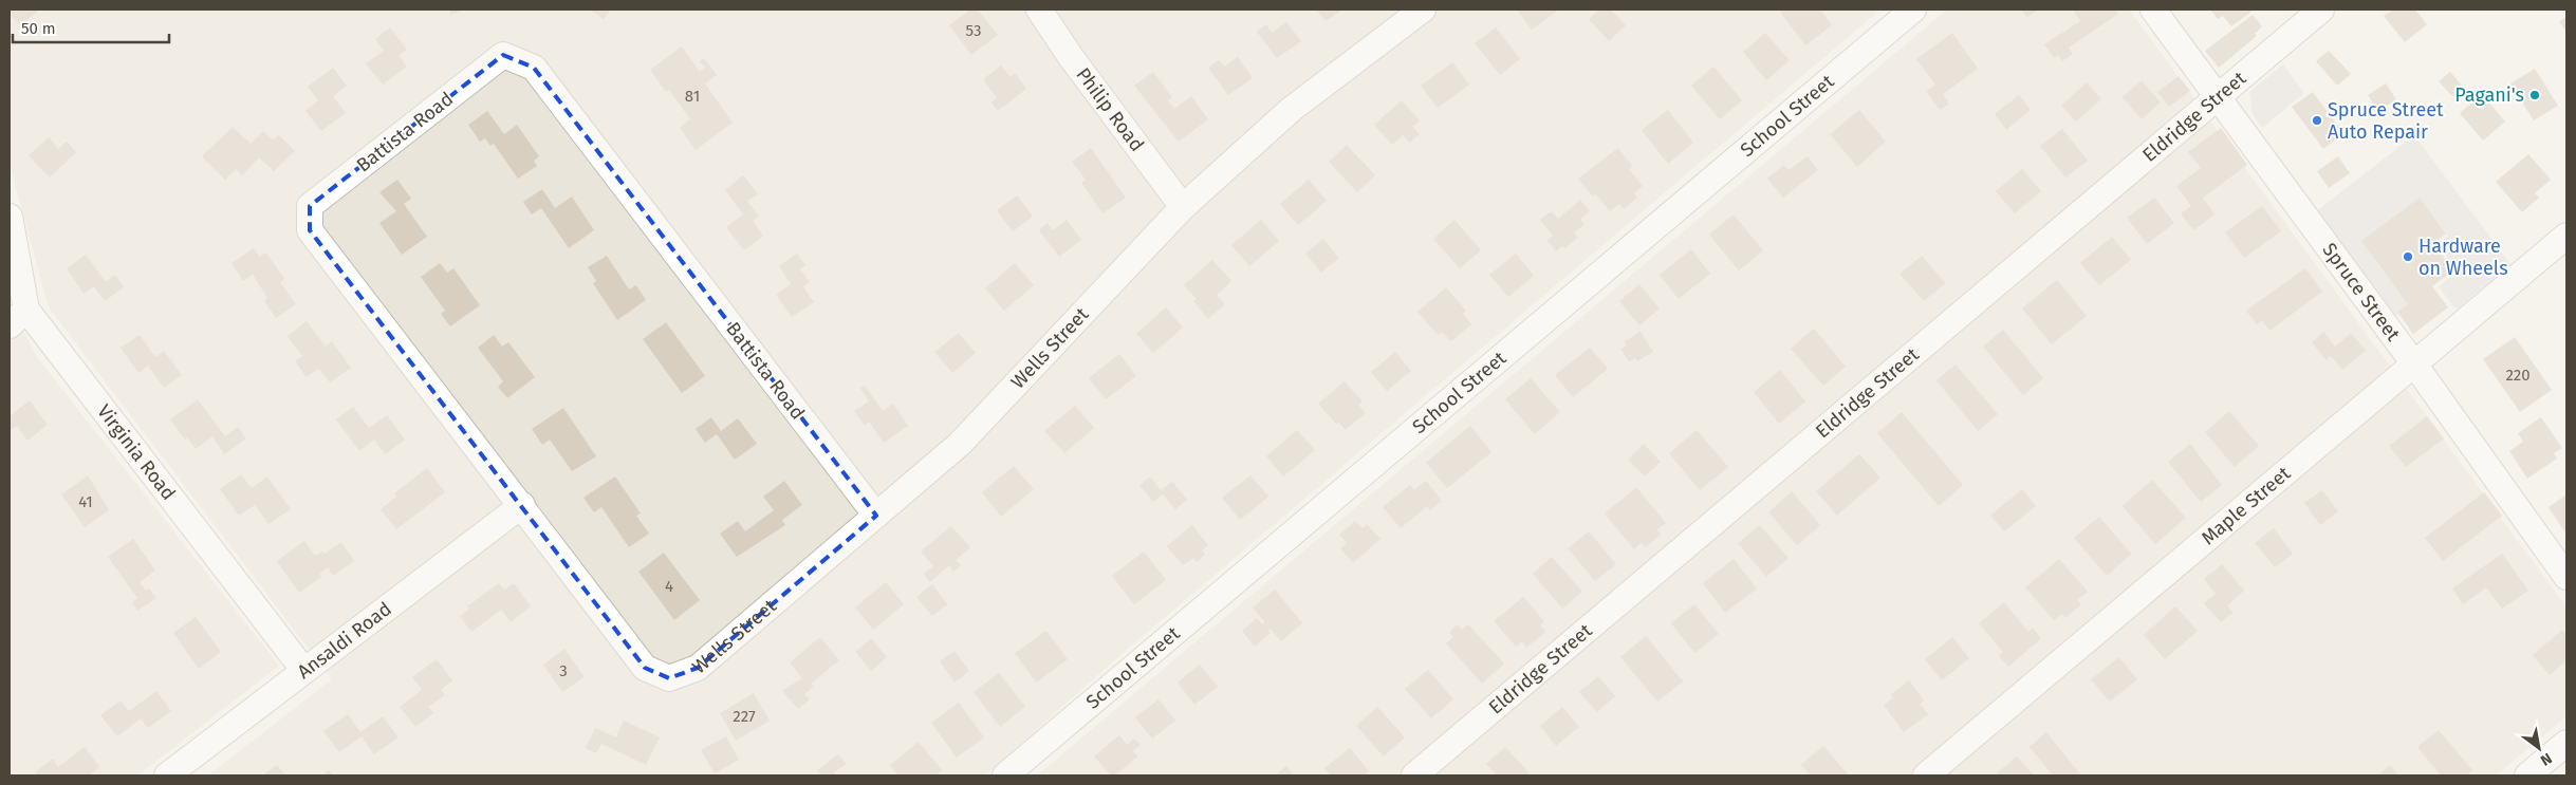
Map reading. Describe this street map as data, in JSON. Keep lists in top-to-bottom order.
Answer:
{
  "streets": {
    "street": [
      "Philip Road",
      "Eldridge Street",
      "School Street",
      "Battista Road",
      "Spruce Street",
      "Wells Street",
      "Virginia Road",
      "Maple Street",
      "Ansaldi Road"
    ]
  },
  "crossings": [
    ["Philip Road", "Wells Street"],
    ["Eldridge Street", "Spruce Street"],
    ["Battista Road", "Wells Street"],
    ["Battista Road", "Ansaldi Road"],
    ["Spruce Street", "Maple Street"],
    ["Virginia Road", "Ansaldi Road"]
  ],
  "places": ["Pagani's", "Spruce Street Auto Repair", "Hardware on Wheels"],
  "house_numbers": [
    "53",
    "81",
    "220",
    "41",
    "4",
    "3",
    "227"
  ],
  "scale_bar": "50 m",
  "north": "bottom right"
}
